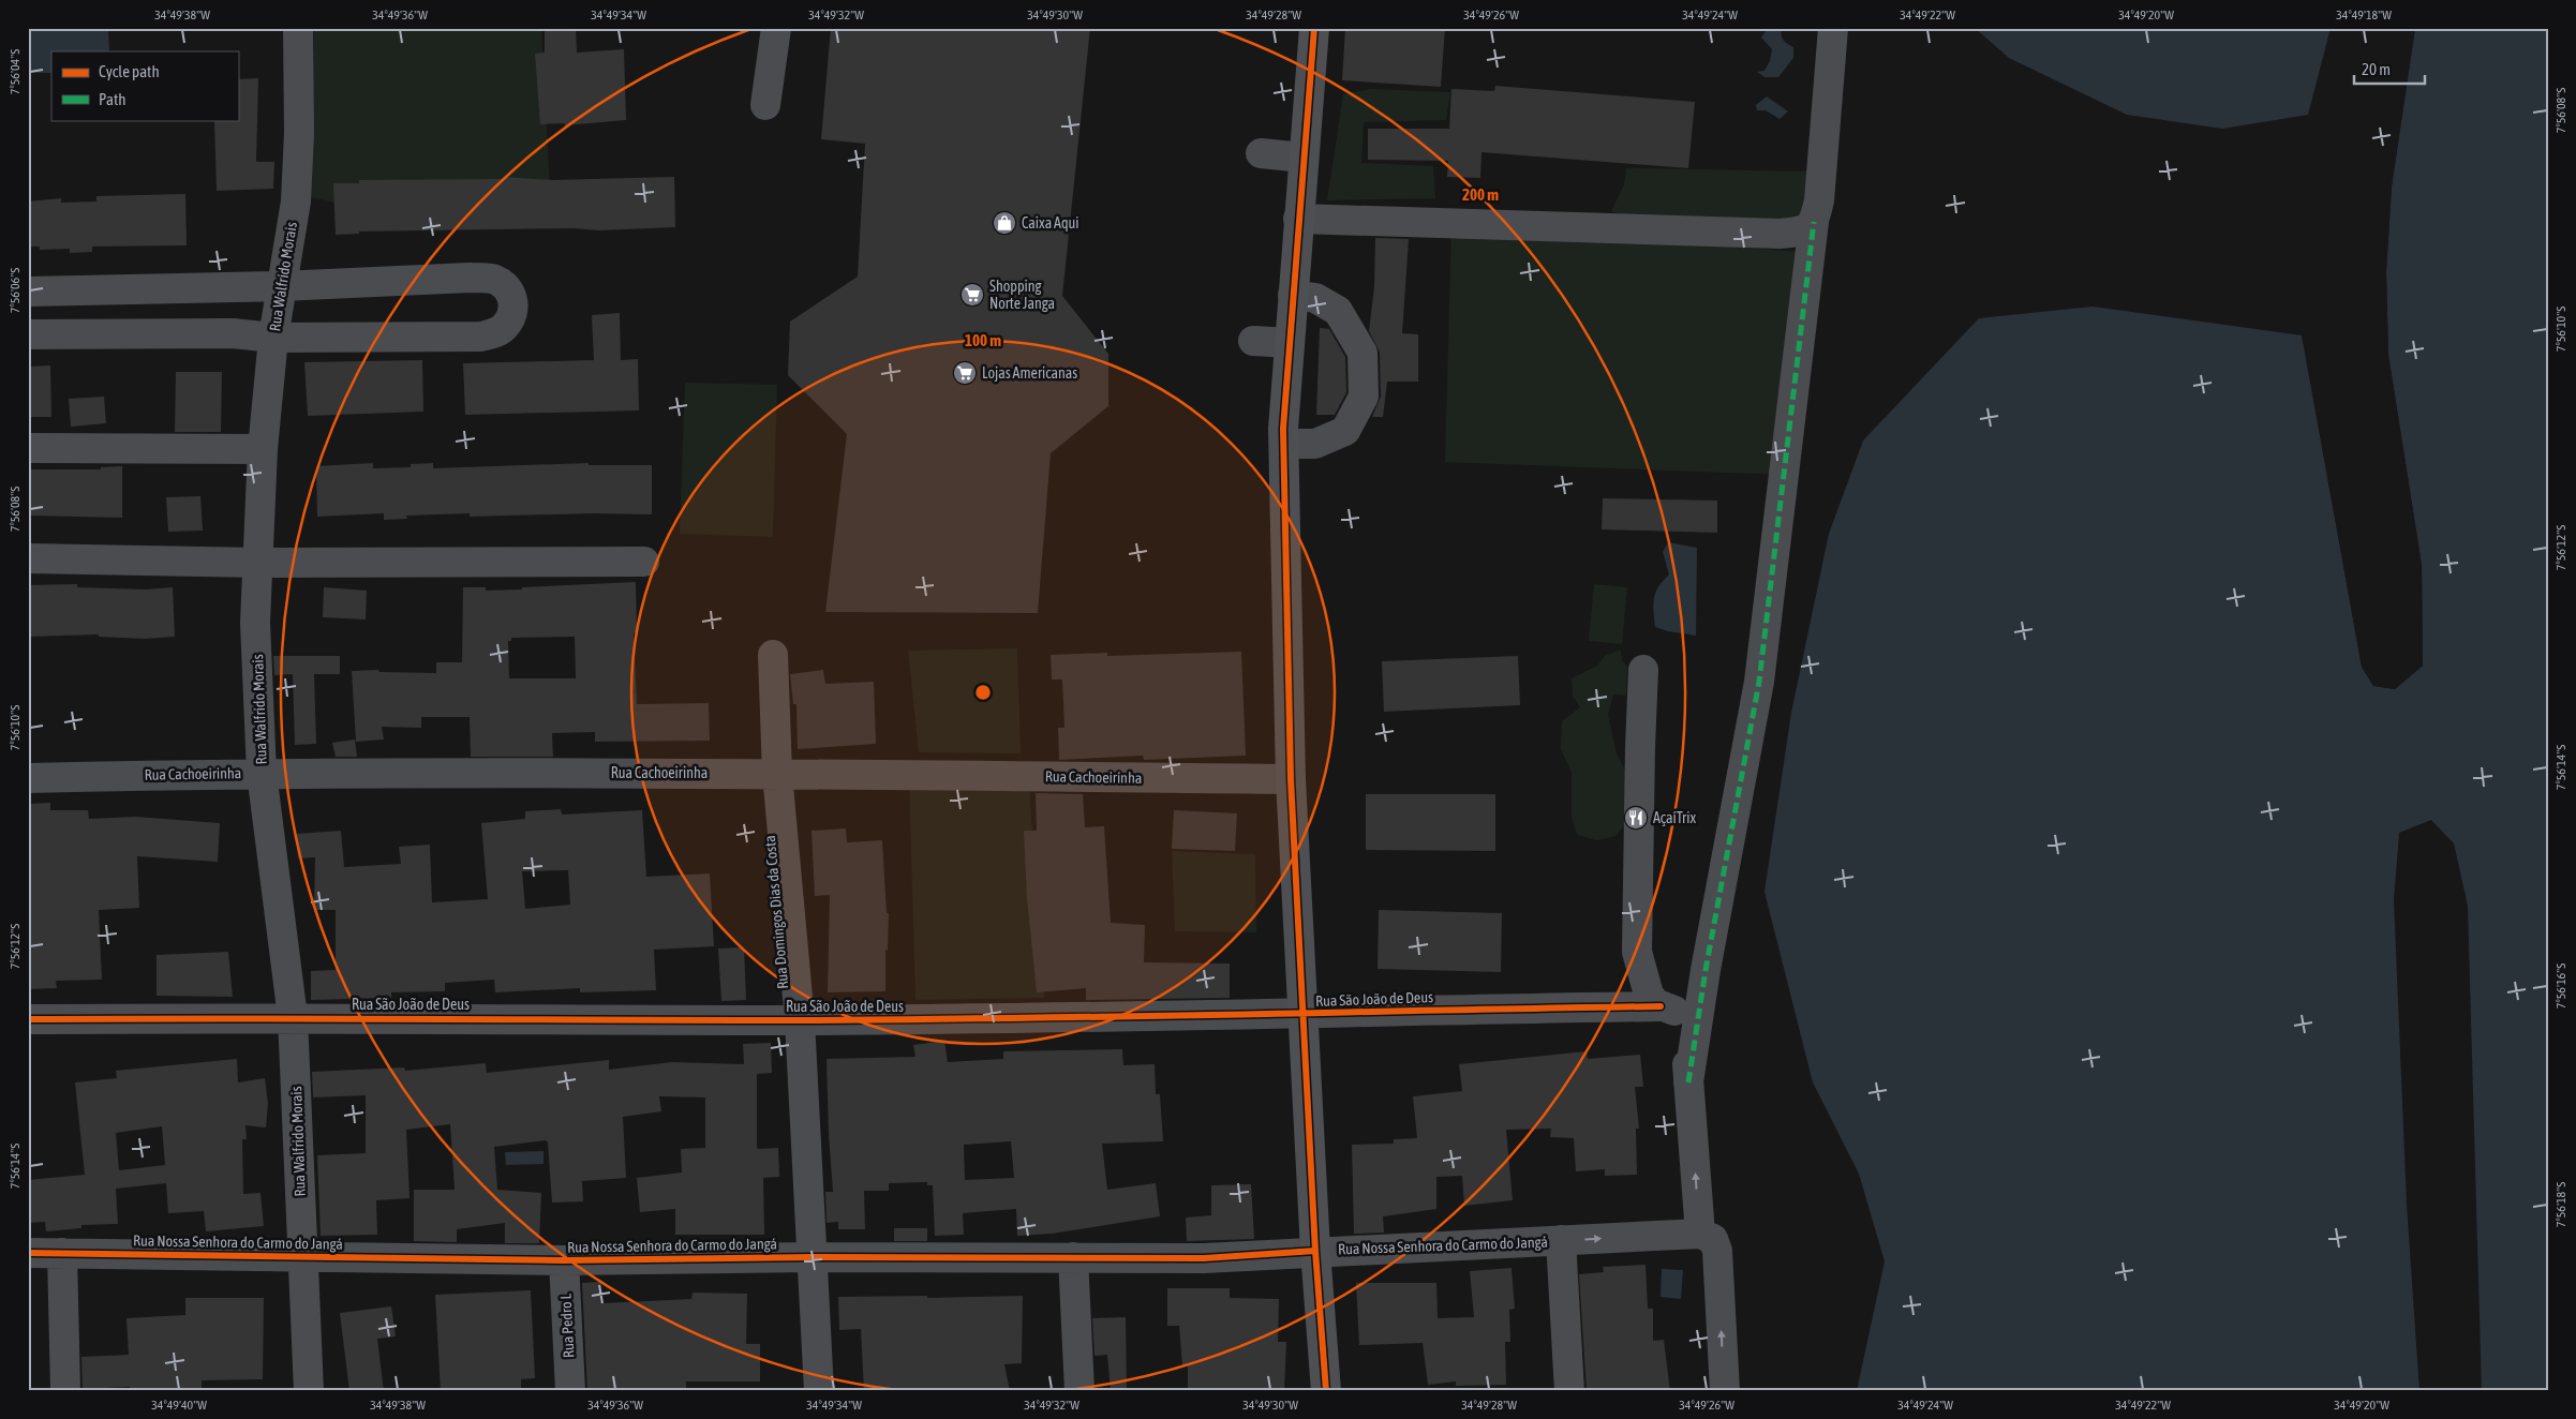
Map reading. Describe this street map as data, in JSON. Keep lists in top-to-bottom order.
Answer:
{
  "streets": {
    "street": [
      "Rua Walfrido Morais",
      "Rua Cachoeirinha",
      "Rua Domingos Dias da Costa",
      "Rua São João de Deus",
      "Rua Nossa Senhora do Carmo do Jangá",
      "Rua Pedro L"
    ]
  },
  "crossings": [
    ["Rua Walfrido Morais", "Rua Cachoeirinha"],
    ["Rua Walfrido Morais", "Rua São João de Deus"],
    ["Rua Walfrido Morais", "Rua Nossa Senhora do Carmo do Jangá"],
    ["Rua Cachoeirinha", "Rua Domingos Dias da Costa"],
    ["Rua Domingos Dias da Costa", "Rua São João de Deus"],
    ["Rua Domingos Dias da Costa", "Rua Nossa Senhora do Carmo do Jangá"],
    ["Rua Nossa Senhora do Carmo do Jangá", "Rua Pedro L"]
  ],
  "places": {
    "shop": ["Caixa Aqui"],
    "supermarket": ["Shopping Norte Janga", "Lojas Americanas"],
    "restaurant": ["AçaíTrix"]
  },
  "legend": ["Cycle path", "Path"],
  "scale_bar": "20 m",
  "coordinates": [
    "34°49'38\"W",
    "34°49'36\"W",
    "34°49'34\"W",
    "34°49'32\"W",
    "34°49'30\"W",
    "34°49'28\"W",
    "34°49'26\"W",
    "34°49'24\"W",
    "34°49'22\"W",
    "34°49'20\"W",
    "34°49'18\"W",
    "7°56'04\"S",
    "7°56'08\"S",
    "7°56'06\"S",
    "7°56'10\"S",
    "7°56'12\"S",
    "7°56'14\"S",
    "7°56'16\"S",
    "7°56'18\"S",
    "34°49'40\"W"
  ],
  "rings": ["200 m", "100 m"]
}
